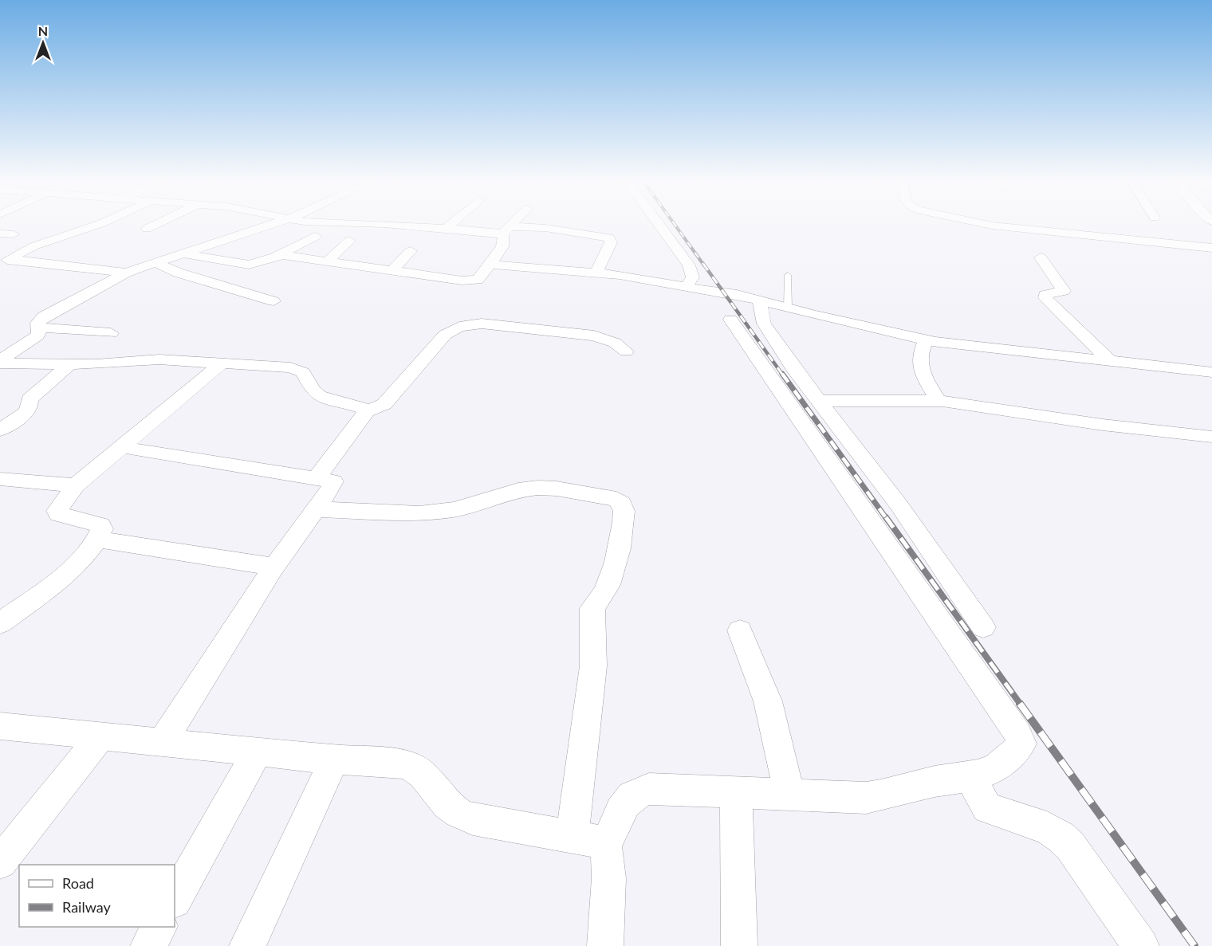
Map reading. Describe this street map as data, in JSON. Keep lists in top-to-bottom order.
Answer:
{
  "legend": ["Road", "Railway"],
  "north": "top"
}
